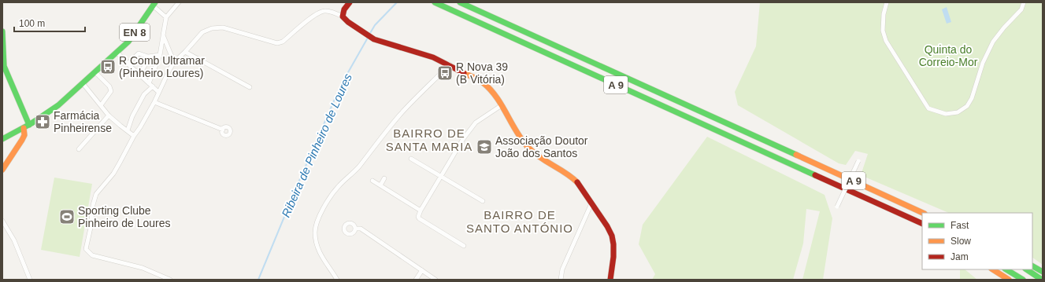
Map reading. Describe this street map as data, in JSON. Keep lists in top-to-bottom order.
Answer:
{
  "streets": {
    "main road": ["EN 8", "A 9"]
  },
  "districts": ["BAIRRO DE SANTA MARIA", "BAIRRO DE SANTO ANTÓNIO"],
  "water": ["Ribeira de Pinheiro de Loures"],
  "parks": ["Quinta do Correio-Mor"],
  "places": {
    "bus stop": ["R Comb Ultramar (Pinheiro Loures)", "R Nova 39 (B Vitória)"],
    "pharmacy": ["Farmácia Pinheirense"],
    "school or university": ["Associação Doutor João dos Santos"],
    "sports": ["Sporting Clube Pinheiro de Loures"]
  },
  "legend": ["Fast", "Slow", "Jam"],
  "scale_bar": "100 m"
}
